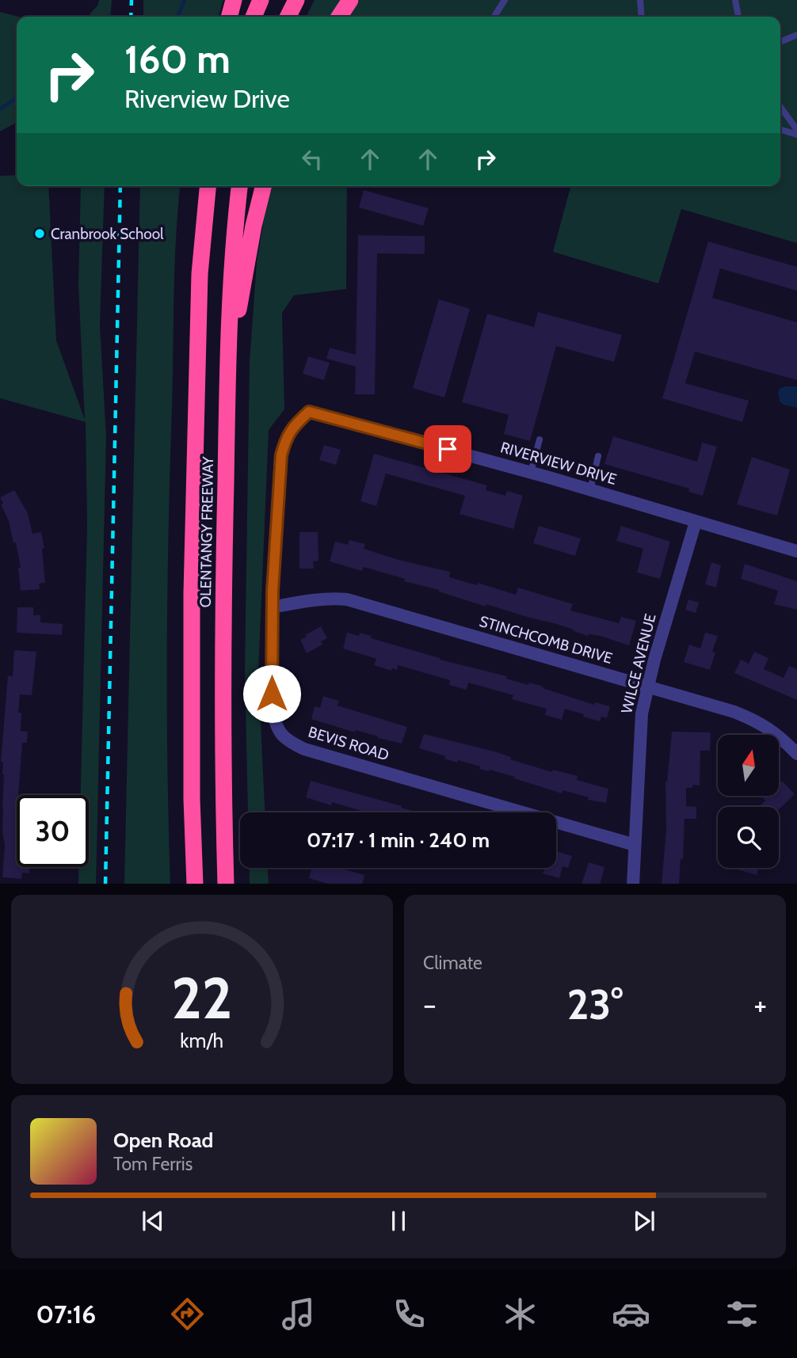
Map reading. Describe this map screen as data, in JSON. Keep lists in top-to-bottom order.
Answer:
{
  "streets": {
    "highway": ["OLENTANGY FREEWAY"],
    "street": [
      "RIVERVIEW DRIVE",
      "STINCHCOMB DRIVE",
      "WILCE AVENUE",
      "BEVIS ROAD"
    ]
  },
  "crossings": [
    ["RIVERVIEW DRIVE", "WILCE AVENUE"],
    ["RIVERVIEW DRIVE", "BEVIS ROAD"],
    ["STINCHCOMB DRIVE", "WILCE AVENUE"],
    ["STINCHCOMB DRIVE", "BEVIS ROAD"],
    ["WILCE AVENUE", "BEVIS ROAD"]
  ],
  "places": ["Cranbrook School"],
  "north": "top",
  "page": {
    "turn": ["160 m", "Riverview Drive"],
    "limit": "30",
    "trip": "07:17 · 1 min · 240 m",
    "tile": "Climate",
    "heat": ["−", "23°", "+"],
    "song": ["Open Road", "Tom Ferris"],
    "tabs": "07:16",
    "gauge": ["22", "km/h"]
  }
}
